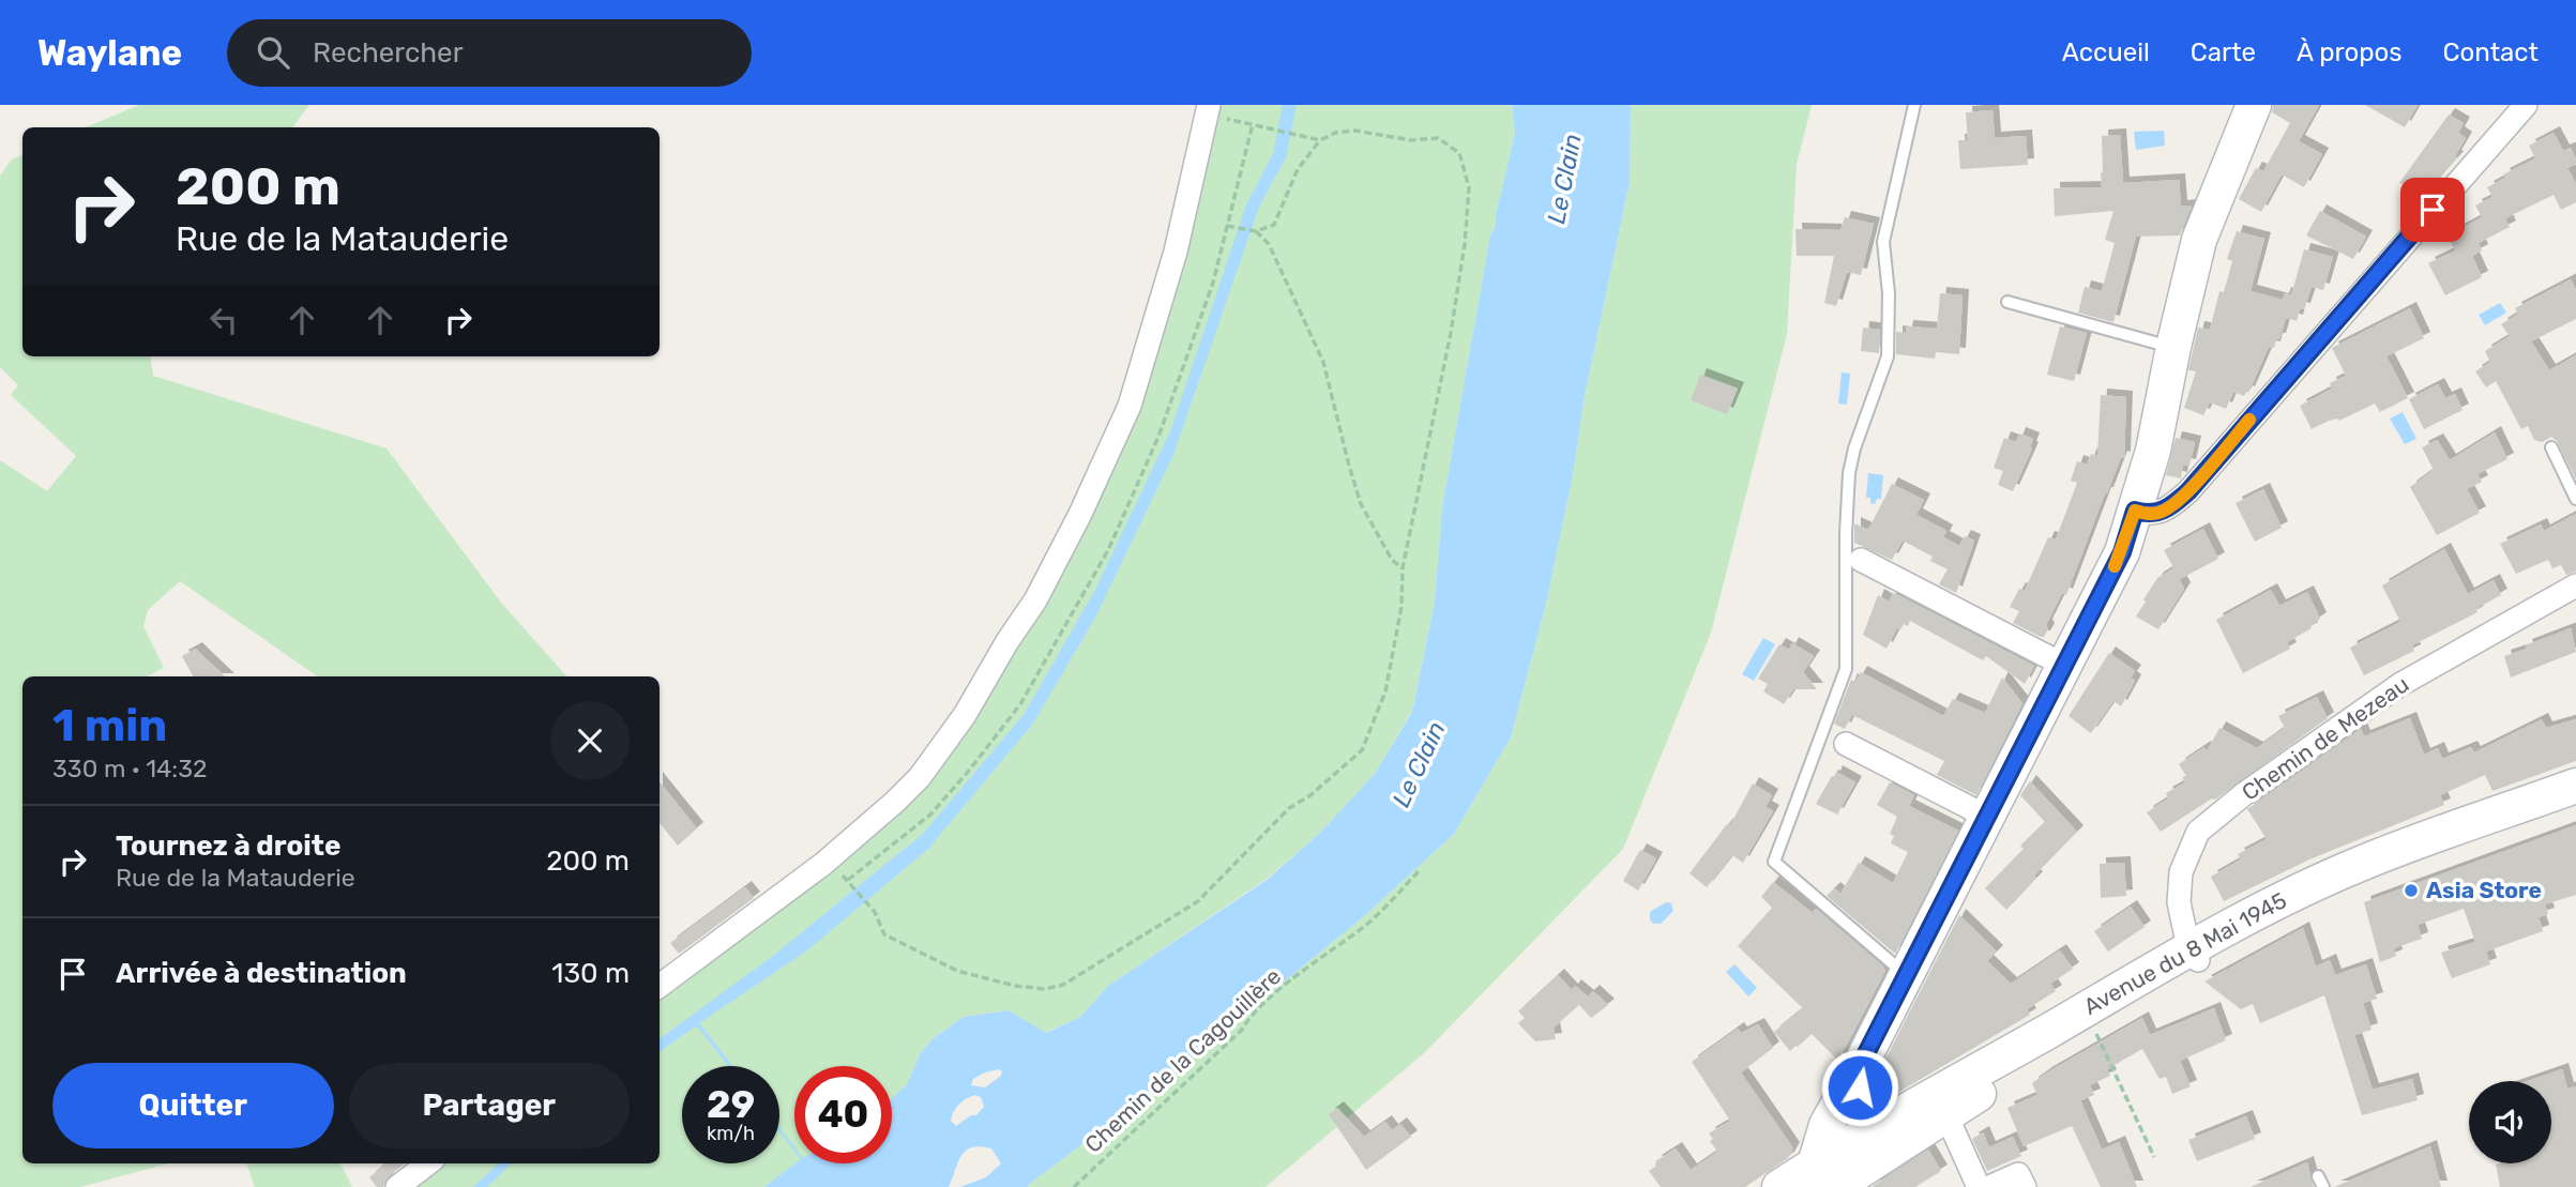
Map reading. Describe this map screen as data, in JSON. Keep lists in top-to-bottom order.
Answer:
{
  "streets": {
    "main road": ["Avenue du 8 Mai 1945"],
    "street": ["Chemin de Mezeau"],
    "path": ["Chemin de la Cagouillère"]
  },
  "crossings": [
    ["Chemin de Mezeau", "Avenue du 8 Mai 1945"]
  ],
  "water": ["Le Clain"],
  "places": ["Asia Store"],
  "page": {
    "header": "Waylane",
    "search": "Rechercher",
    "nav": [
      "Accueil",
      "Carte",
      "À propos",
      "Contact"
    ],
    "turn": ["200 m", "Rue de la Matauderie"],
    "heading": ["1 min", "330 m · 14:32"],
    "list": [
      {
        "name": "Tournez à droite",
        "note": "Rue de la Matauderie",
        "value": "200 m"
      },
      {
        "name": "Arrivée à destination",
        "value": "130 m"
      }
    ],
    "buttons": ["Quitter", "Partager"],
    "speed": "29 km/h",
    "limit": "40"
  }
}
